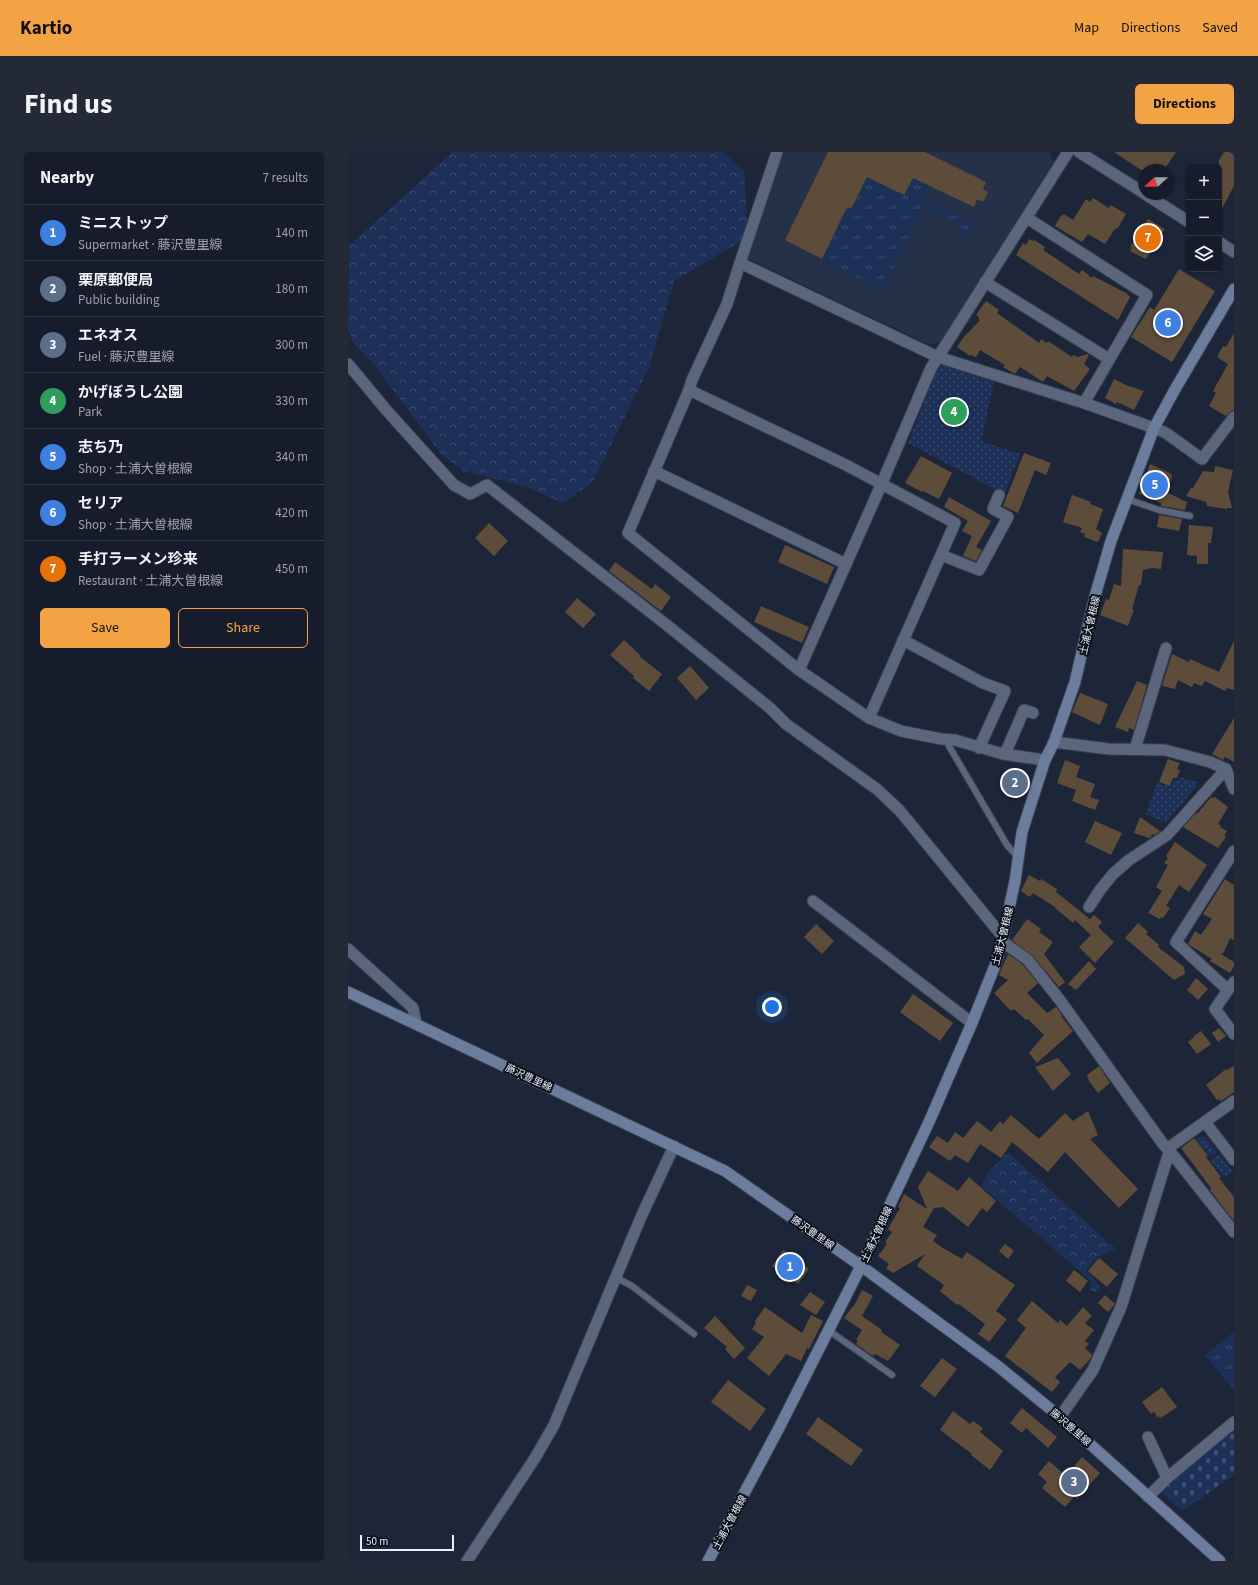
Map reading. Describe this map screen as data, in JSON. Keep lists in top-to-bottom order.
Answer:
{
  "streets": {
    "main road": ["土浦大曽根線", "藤沢豊里線"]
  },
  "crossings": [
    ["土浦大曽根線", "藤沢豊里線"]
  ],
  "scale_bar": "50 m",
  "north": "left",
  "page": {
    "header": "Kartio",
    "nav": ["Map", "Directions", "Saved"],
    "title": "Find us",
    "buttons": [
      "Directions",
      ["Save", "Share"]
    ],
    "heading": ["Nearby", "7 results"],
    "map_buttons": ["+", "−"],
    "list": [
      {
        "mark": "1",
        "name": "ミニストップ",
        "note": "Supermarket · 藤沢豊里線",
        "value": "140 m"
      },
      {
        "mark": "2",
        "name": "栗原郵便局",
        "note": "Public building",
        "value": "180 m"
      },
      {
        "mark": "3",
        "name": "エネオス",
        "note": "Fuel · 藤沢豊里線",
        "value": "300 m"
      },
      {
        "mark": "4",
        "name": "かげぼうし公園",
        "note": "Park",
        "value": "330 m"
      },
      {
        "mark": "5",
        "name": "志ち乃",
        "note": "Shop · 土浦大曽根線",
        "value": "340 m"
      },
      {
        "mark": "6",
        "name": "セリア",
        "note": "Shop · 土浦大曽根線",
        "value": "420 m"
      },
      {
        "mark": "7",
        "name": "手打ラーメン珍来",
        "note": "Restaurant · 土浦大曽根線",
        "value": "450 m"
      }
    ],
    "pins": [
      "7",
      "6",
      "4",
      "5",
      "2",
      "1",
      "3"
    ],
    "scale": "50 m"
  }
}
